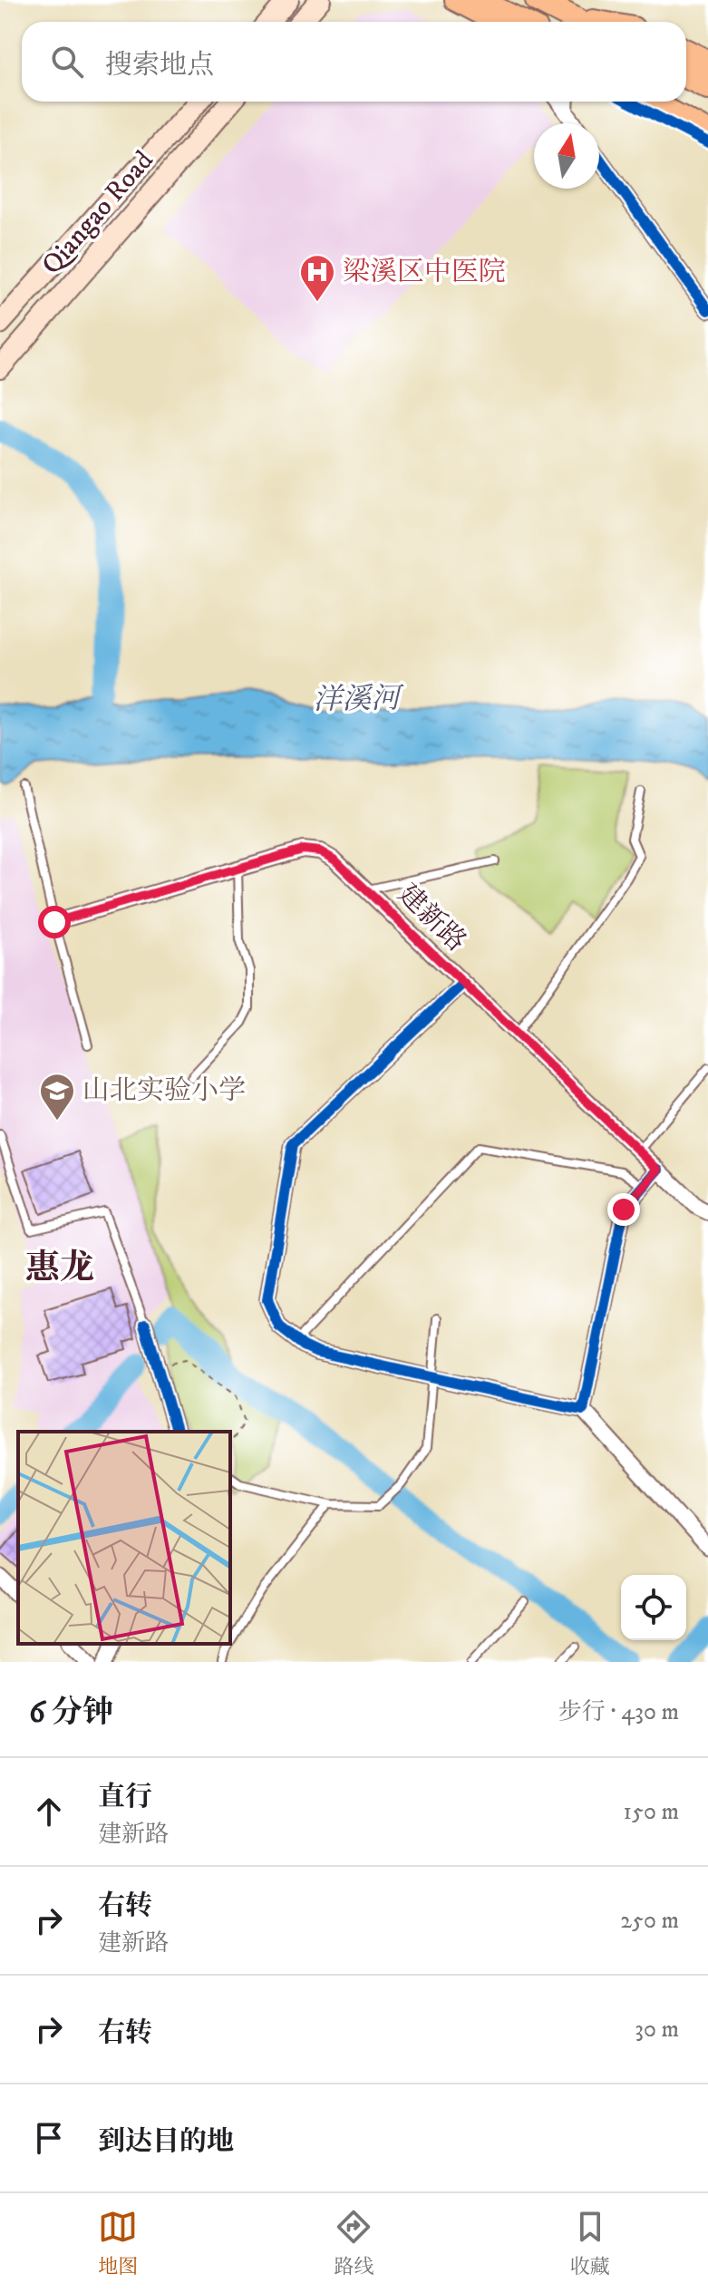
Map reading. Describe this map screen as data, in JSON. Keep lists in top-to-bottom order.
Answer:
{
  "streets": {
    "main road": ["Qiangao Road"],
    "street": ["建新路"]
  },
  "districts": ["惠龙"],
  "water": ["洋溪河"],
  "places": {
    "hospital": ["梁溪区中医院"],
    "school or university": ["山北实验小学"]
  },
  "north": "top",
  "page": {
    "search": "搜索地点",
    "heading": ["6 分钟", "步行 · 430 m"],
    "list": [
      ["直行", "建新路", "150 m"],
      ["右转", "建新路", "250 m"],
      ["右转", "30 m"],
      "到达目的地"
    ],
    "nav": ["地图", "路线", "收藏"]
  }
}
